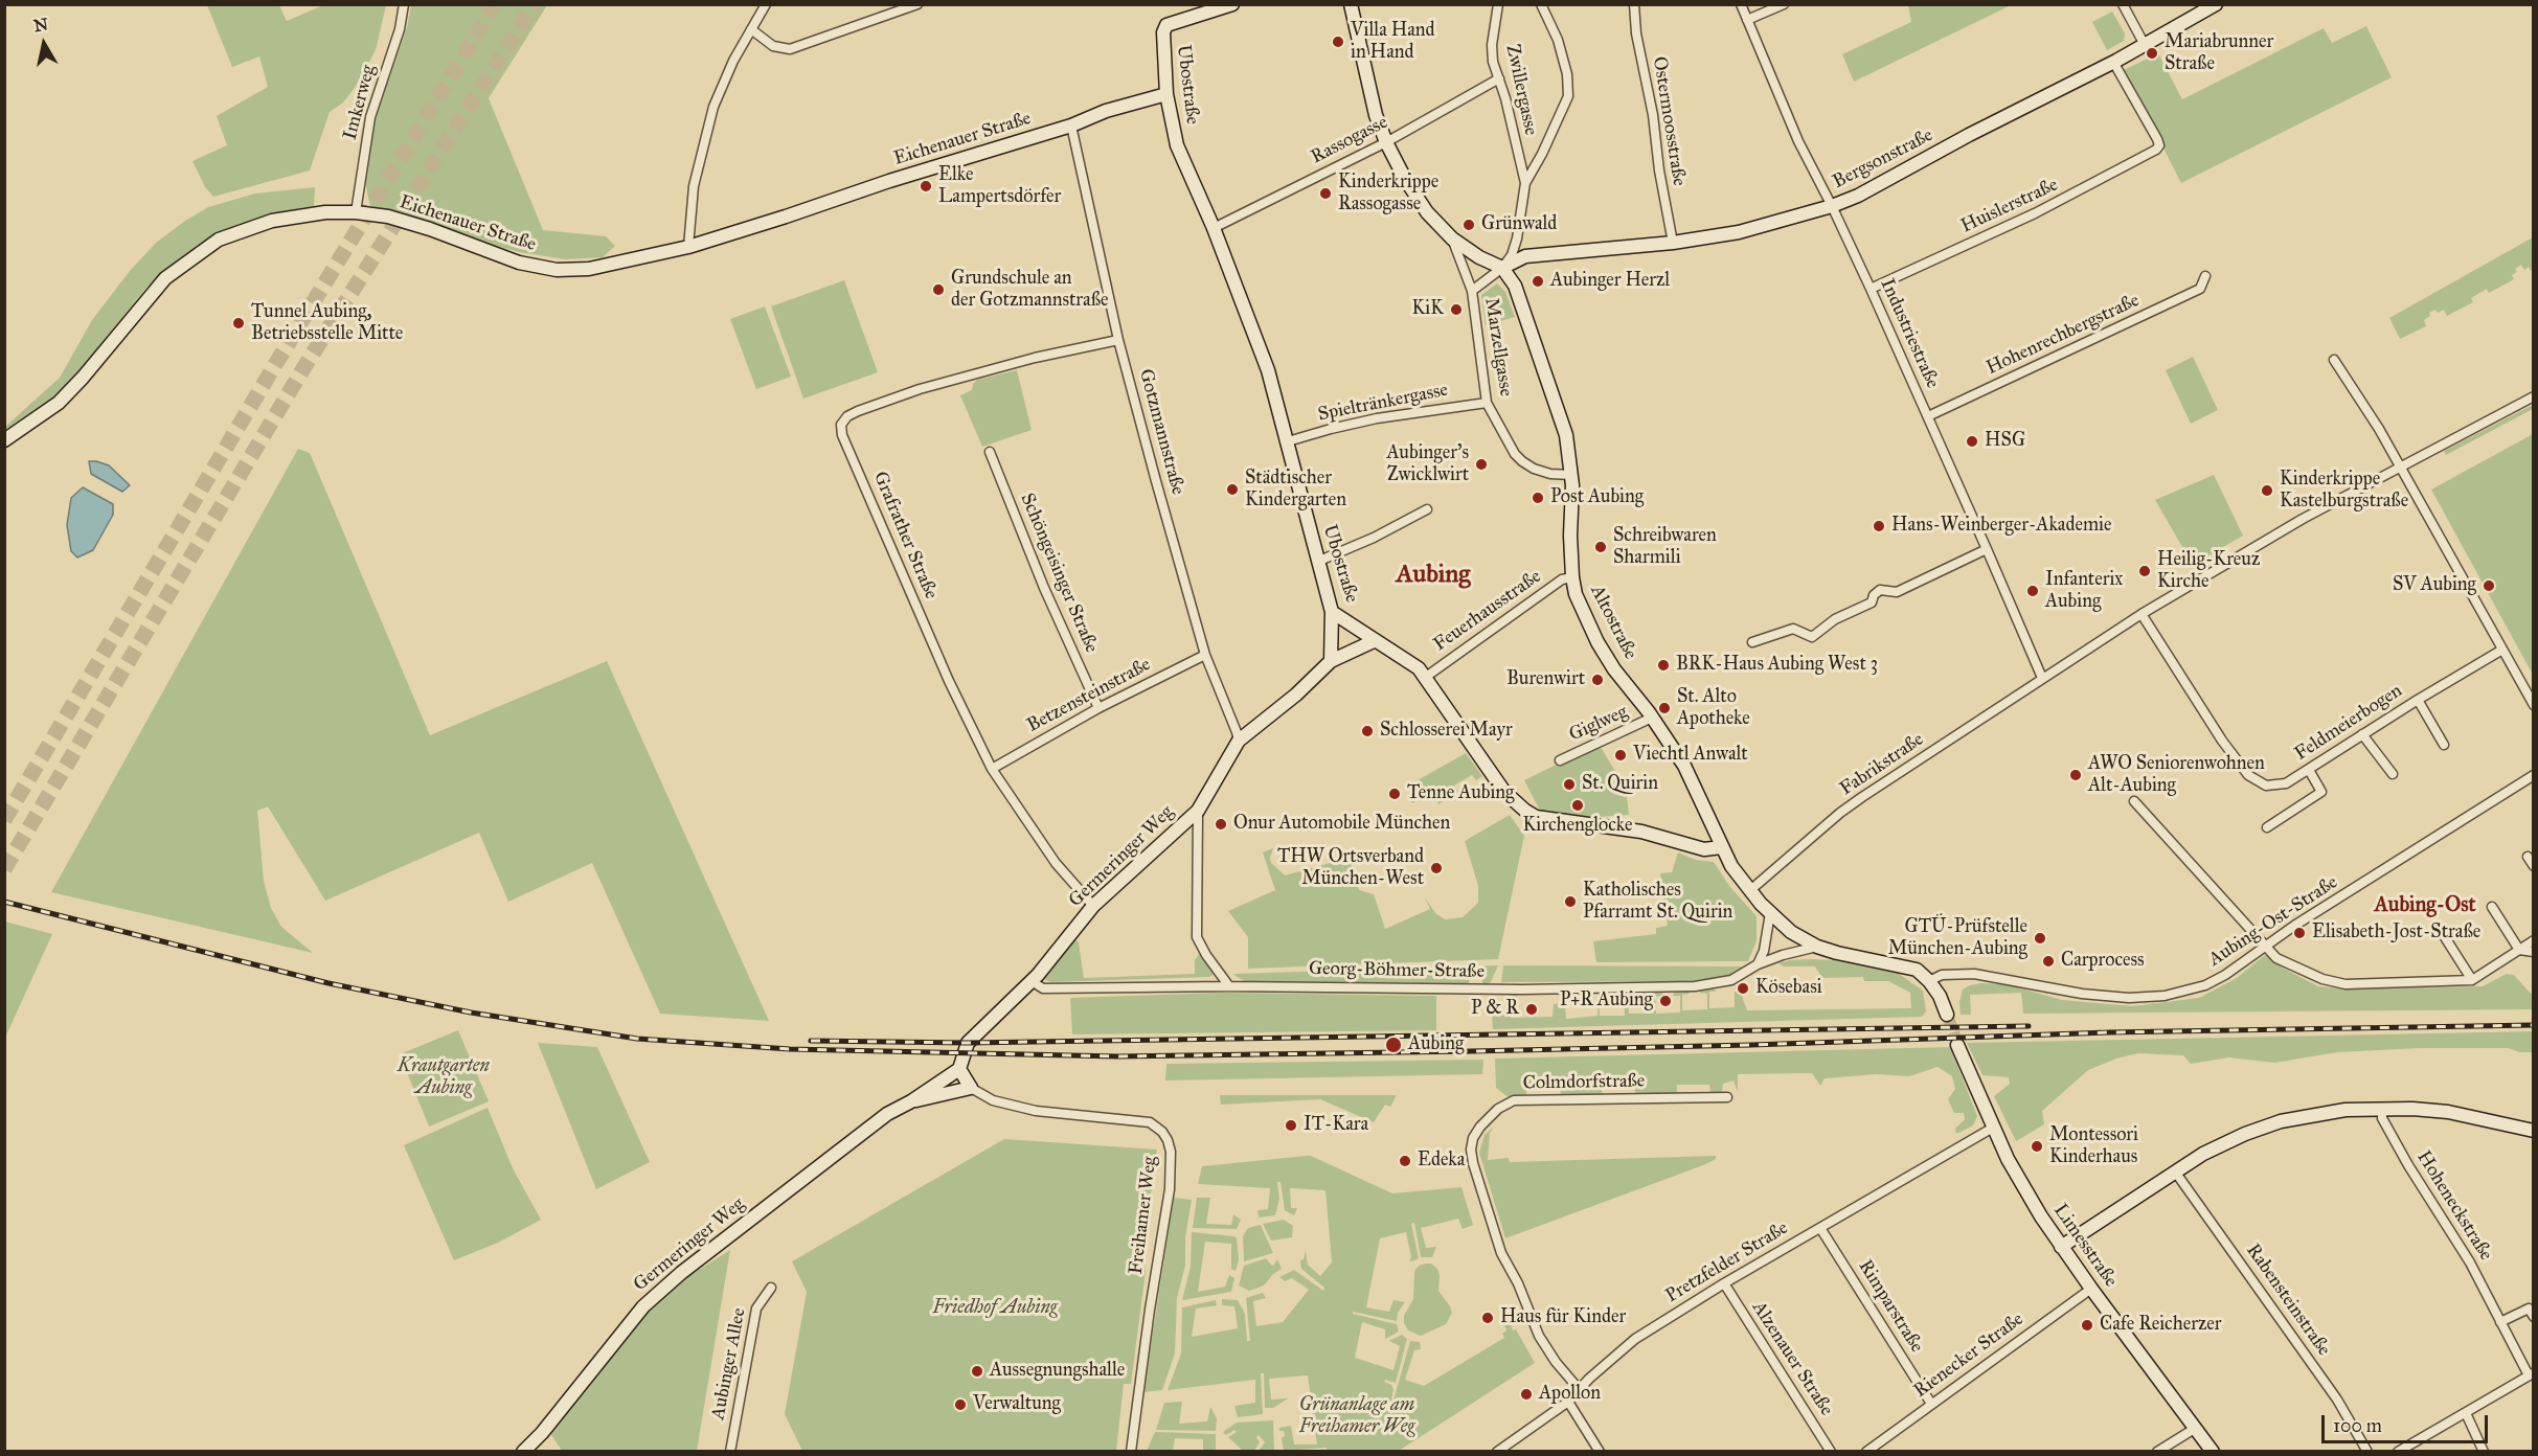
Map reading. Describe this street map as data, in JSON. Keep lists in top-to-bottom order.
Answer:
{
  "streets": {
    "street": [
      "Ubostraße",
      "Zwillergasse",
      "Imkerweg",
      "Ostermoosstraße",
      "Eichenauer Straße",
      "Rassogasse",
      "Bergsonstraße",
      "Huislerstraße",
      "Industriestraße",
      "Hohenrechbergstraße",
      "Marzellgasse",
      "Spieltränkergasse",
      "Gotzmannstraße",
      "Grafrather Straße",
      "Schöngeisinger Straße",
      "Feuerhausstraße",
      "Altostraße",
      "Betzensteinstraße",
      "Feldmeierbogen",
      "Giglweg",
      "Fabrikstraße",
      "Germeringer Weg",
      "Aubing-Ost-Straße",
      "Georg-Böhmer-Straße",
      "Colmdorfstraße",
      "Hoheneckstraße",
      "Freihamer Weg",
      "Limesstraße",
      "Pretzfelder Straße",
      "Rabensteinstraße",
      "Rimparstraße",
      "Rienecker Straße",
      "Alzenauer Straße",
      "Aubinger Allee"
    ]
  },
  "crossings": [
    ["Ubostraße", "Eichenauer Straße"],
    ["Ubostraße", "Rassogasse"],
    ["Ubostraße", "Spieltränkergasse"],
    ["Ubostraße", "Feuerhausstraße"],
    ["Ubostraße", "Altostraße"],
    ["Ubostraße", "Germeringer Weg"],
    ["Zwillergasse", "Rassogasse"],
    ["Imkerweg", "Eichenauer Straße"],
    ["Ostermoosstraße", "Bergsonstraße"],
    ["Eichenauer Straße", "Gotzmannstraße"],
    ["Bergsonstraße", "Huislerstraße"],
    ["Bergsonstraße", "Industriestraße"],
    ["Bergsonstraße", "Marzellgasse"],
    ["Bergsonstraße", "Altostraße"],
    ["Huislerstraße", "Industriestraße"],
    ["Industriestraße", "Hohenrechbergstraße"],
    ["Industriestraße", "Fabrikstraße"],
    ["Marzellgasse", "Spieltränkergasse"],
    ["Marzellgasse", "Altostraße"],
    ["Gotzmannstraße", "Grafrather Straße"],
    ["Gotzmannstraße", "Betzensteinstraße"],
    ["Gotzmannstraße", "Germeringer Weg"],
    ["Grafrather Straße", "Betzensteinstraße"],
    ["Grafrather Straße", "Germeringer Weg"],
    ["Schöngeisinger Straße", "Betzensteinstraße"],
    ["Feuerhausstraße", "Altostraße"],
    ["Altostraße", "Giglweg"],
    ["Altostraße", "Fabrikstraße"],
    ["Altostraße", "Aubing-Ost-Straße"],
    ["Altostraße", "Georg-Böhmer-Straße"],
    ["Feldmeierbogen", "Fabrikstraße"],
    ["Germeringer Weg", "Georg-Böhmer-Straße"],
    ["Germeringer Weg", "Freihamer Weg"],
    ["Colmdorfstraße", "Pretzfelder Straße"],
    ["Limesstraße", "Pretzfelder Straße"],
    ["Limesstraße", "Rienecker Straße"],
    ["Pretzfelder Straße", "Rimparstraße"],
    ["Pretzfelder Straße", "Alzenauer Straße"],
    ["Rimparstraße", "Rienecker Straße"]
  ],
  "districts": ["Aubing", "Aubing-Ost"],
  "parks": ["Krautgarten Aubing", "Friedhof Aubing", "Grünanlage am Freihamer Weg"],
  "places": [
    "Villa Hand in Hand",
    "Mariabrunner Straße",
    "Elke Lampertsdörfer",
    "Kinderkrippe Rassogasse",
    "Grünwald",
    "Aubinger Herzl",
    "Grundschule an der Gotzmannstraße",
    "KiK",
    "Tunnel Aubing, Betriebsstelle Mitte",
    "HSG",
    "Aubinger's Zwicklwirt",
    "Städtischer Kindergarten",
    "Kinderkrippe Kastelburgstraße",
    "Post Aubing",
    "Hans-Weinberger-Akademie",
    "Schreibwaren Sharmili",
    "Heilig-Kreuz Kirche",
    "SV Aubing",
    "Infanterix Aubing",
    "BRK-Haus Aubing West 3",
    "Burenwirt",
    "St. Alto Apotheke",
    "Schlosserei Mayr",
    "Viechtl Anwalt",
    "AWO Seniorenwohnen Alt-Aubing",
    "St. Quirin",
    "Tenne Aubing",
    "Kirchenglocke",
    "Onur Automobile München",
    "THW Ortsverband München-West",
    "Katholisches Pfarramt St. Quirin",
    "Elisabeth-Jost-Straße",
    "GTÜ-Prüfstelle München-Aubing",
    "Carprocess",
    "Kösebasi",
    "P+R Aubing",
    "P & R",
    "Aubing",
    "IT-Kara",
    "Montessori Kinderhaus",
    "Edeka",
    "Haus für Kinder",
    "Cafe Reicherzer",
    "Aussegnungshalle",
    "Apollon",
    "Verwaltung"
  ],
  "scale_bar": "100 m",
  "north": "top"
}
